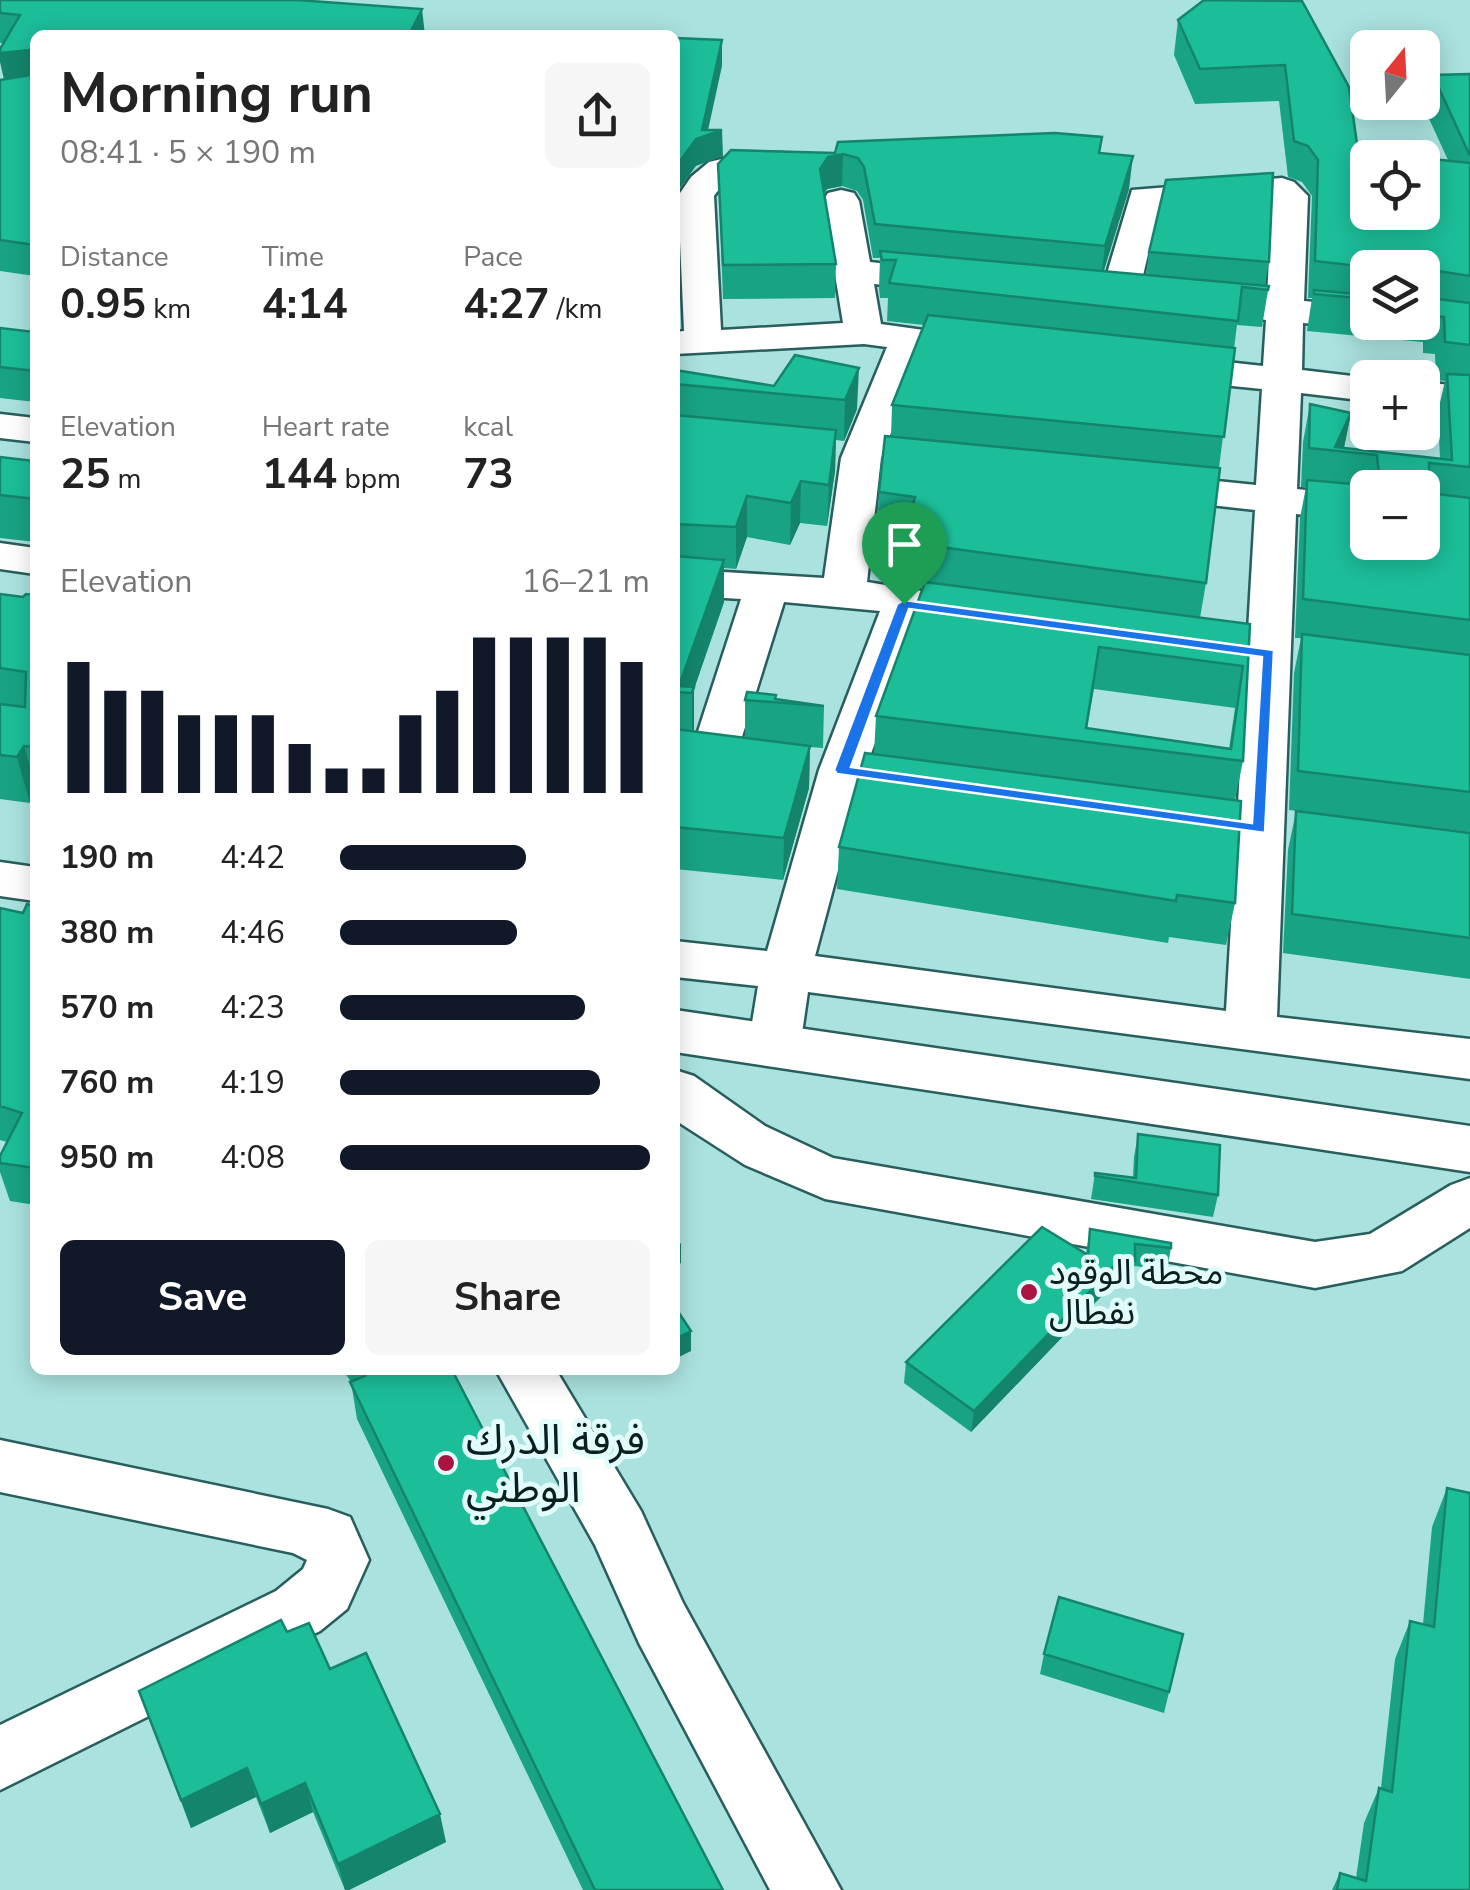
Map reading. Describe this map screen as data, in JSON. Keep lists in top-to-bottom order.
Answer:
{
  "places": ["محطة الوقود نفطال", "فرقة الدرك الوطني"],
  "north": "top",
  "page": {
    "map_buttons": ["+", "−"],
    "heading": ["Morning run", "08:41 · 5 × 190 m"],
    "stats": [
      ["Distance", "0.95 km"],
      ["Time", "4:14"],
      ["Pace", "4:27 /km"],
      ["Elevation", "25 m"],
      ["Heart rate", "144 bpm"],
      ["kcal", "73"]
    ],
    "chart": ["Elevation", "16–21 m"],
    "list": [
      {
        "name": "190 m",
        "note": "4:42"
      },
      {
        "name": "380 m",
        "note": "4:46"
      },
      {
        "name": "570 m",
        "note": "4:23"
      },
      {
        "name": "760 m",
        "note": "4:19"
      },
      {
        "name": "950 m",
        "note": "4:08"
      }
    ],
    "buttons": ["Save", "Share"]
  }
}
